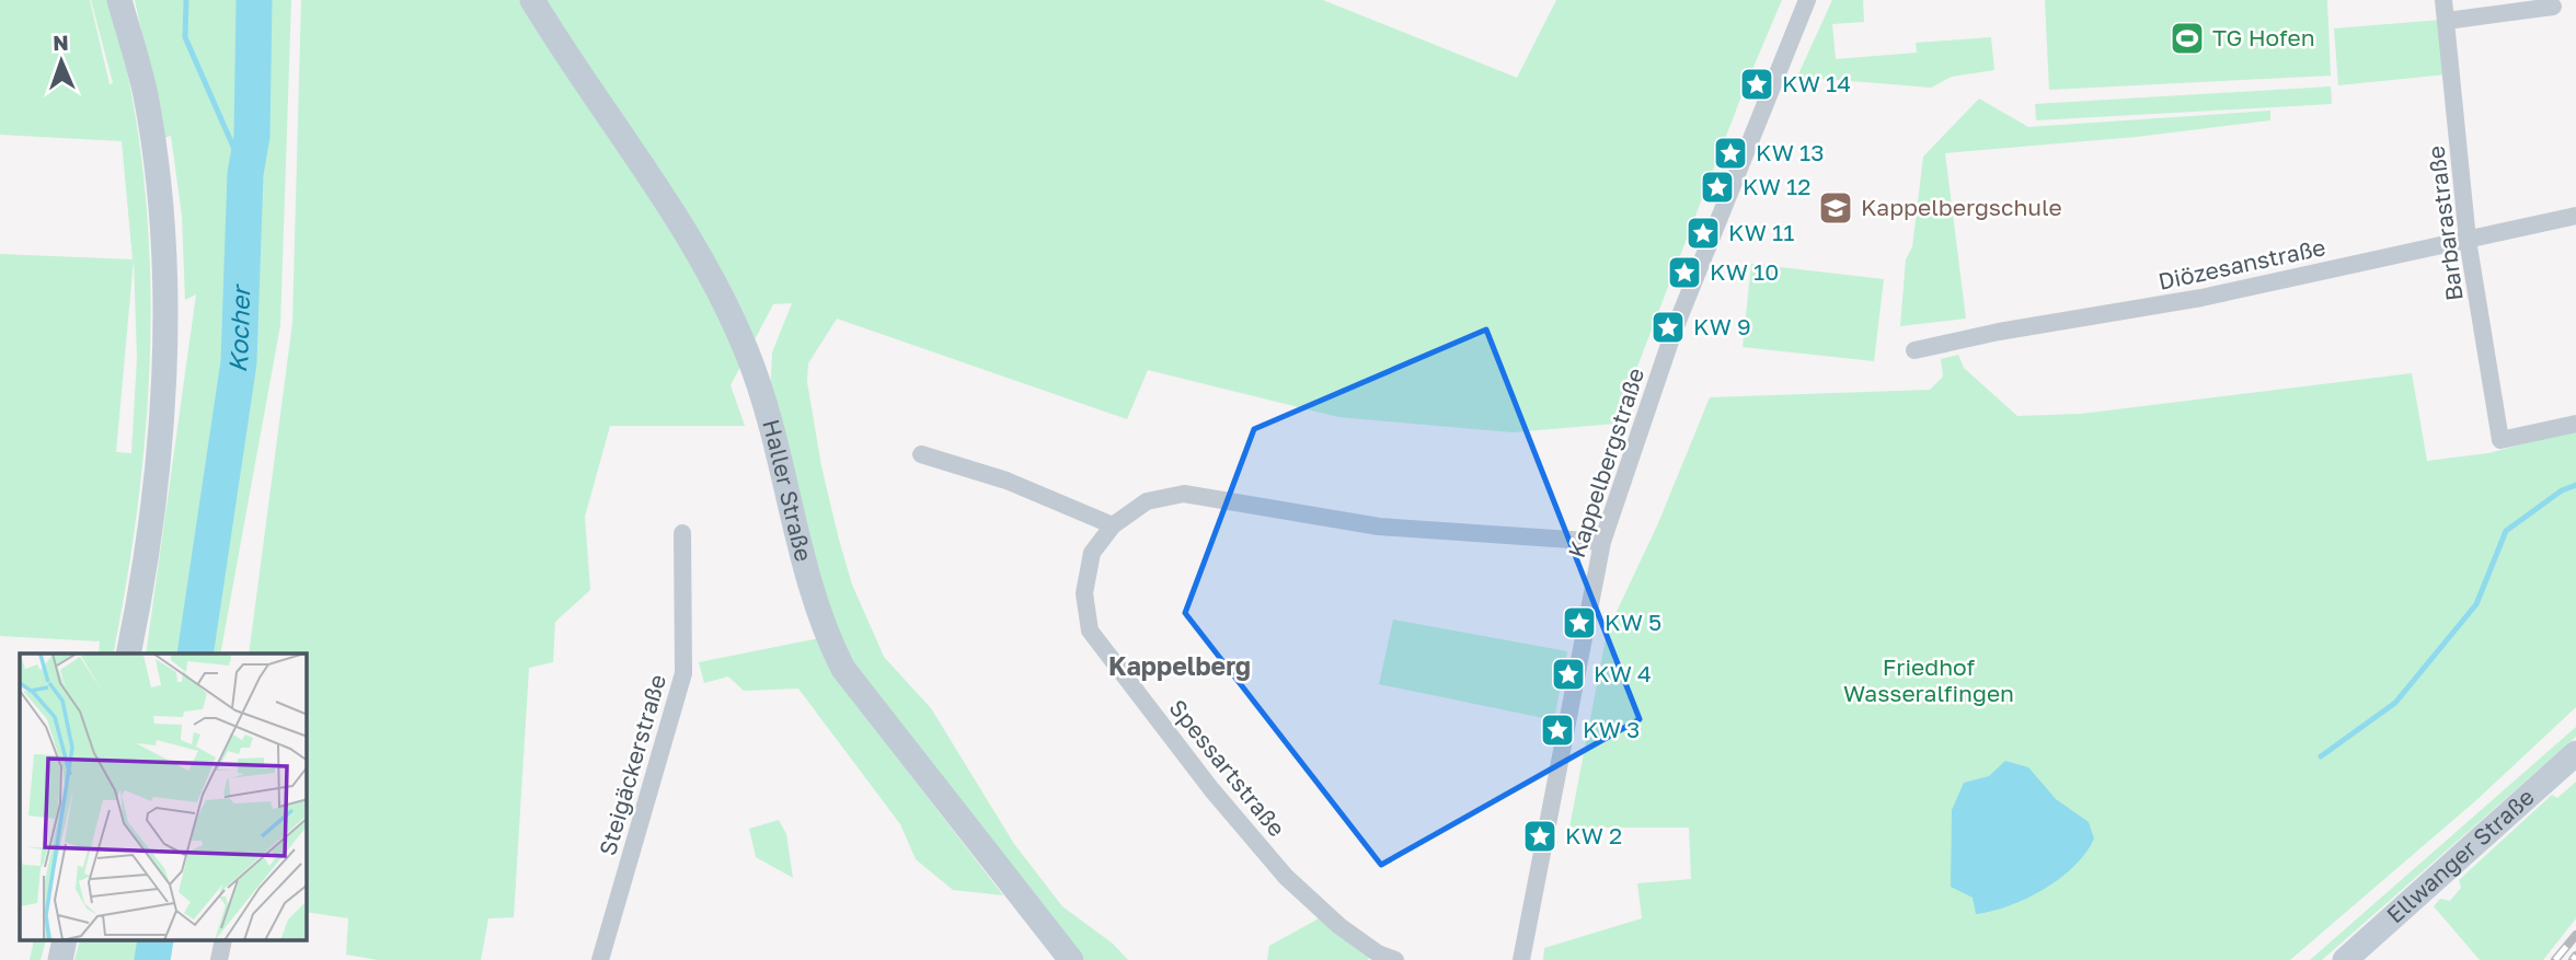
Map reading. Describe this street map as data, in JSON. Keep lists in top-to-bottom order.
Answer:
{
  "streets": {
    "main road": ["Haller Straße", "Ellwanger Straße"],
    "street": [
      "Barbarastraße",
      "Diözesanstraße",
      "Kappelbergstraße",
      "Steigäckerstraße",
      "Spessartstraße"
    ]
  },
  "crossings": [
    ["Barbarastraße", "Diözesanstraße"],
    ["Kappelbergstraße", "Spessartstraße"]
  ],
  "districts": ["Kappelberg"],
  "water": ["Kocher"],
  "parks": ["Friedhof Wasseralfingen"],
  "places": {
    "sports": ["TG Hofen"],
    "place": [
      "KW 14",
      "KW 13",
      "KW 12",
      "KW 11",
      "KW 10",
      "KW 9",
      "KW 5",
      "KW 4",
      "KW 3",
      "KW 2"
    ],
    "school or university": ["Kappelbergschule"]
  },
  "north": "top"
}
